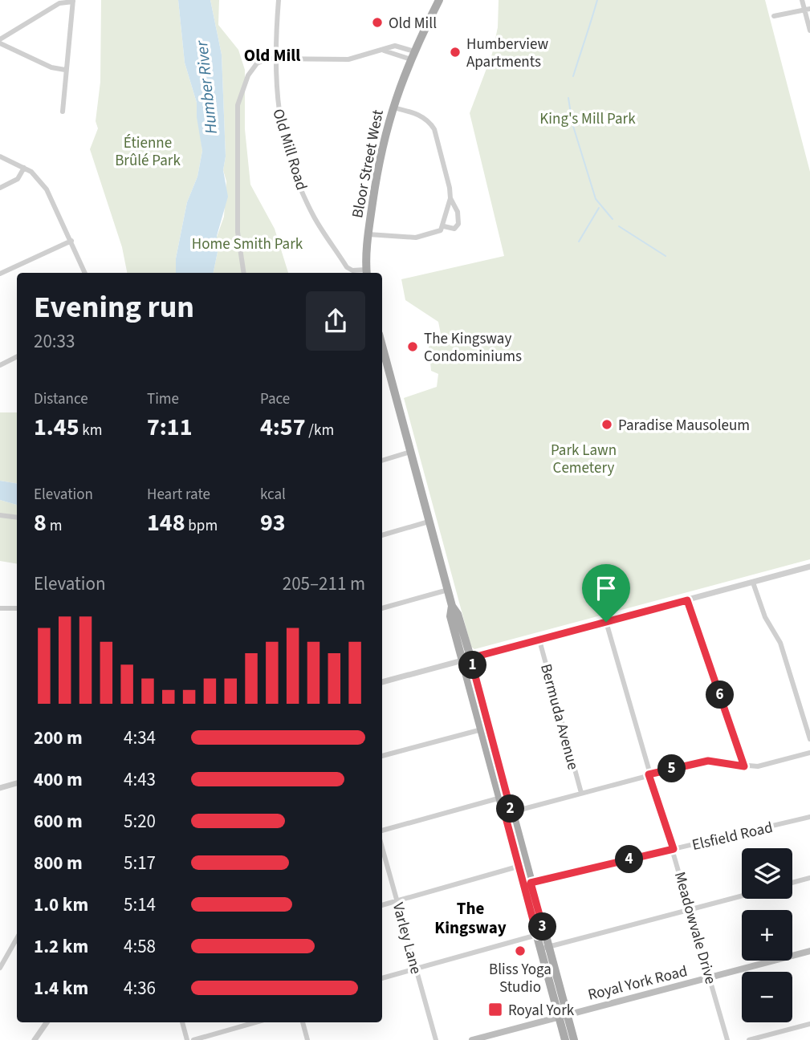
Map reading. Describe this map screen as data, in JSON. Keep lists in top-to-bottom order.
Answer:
{
  "streets": {
    "main road": ["Bloor Street West", "Royal York Road"],
    "street": [
      "Old Mill Road",
      "Bermuda Avenue",
      "Elsfield Road",
      "Meadowvale Drive",
      "Varley Lane"
    ]
  },
  "crossings": [
    ["Old Mill Road", "Bloor Street West"],
    ["Elsfield Road", "Meadowvale Drive"],
    ["Meadowvale Drive", "Royal York Road"]
  ],
  "districts": ["Old Mill", "The Kingsway"],
  "water": ["Humber River"],
  "parks": [
    "King's Mill Park",
    "Étienne Brûlé Park",
    "Home Smith Park",
    "Park Lawn Cemetery"
  ],
  "places": {
    "other": [
      "Old Mill",
      "Humberview Apartments",
      "The Kingsway Condominiums",
      "Paradise Mausoleum",
      "Bliss Yoga Studio"
    ],
    "transit": ["Royal York"]
  },
  "page": {
    "heading": ["Evening run", "20:33"],
    "stats": [
      ["Distance", "1.45 km"],
      ["Time", "7:11"],
      ["Pace", "4:57 /km"],
      ["Elevation", "8 m"],
      ["Heart rate", "148 bpm"],
      ["kcal", "93"]
    ],
    "chart": ["Elevation", "205–211 m"],
    "pins": [
      "1",
      "6",
      "5",
      "2",
      "4",
      "3"
    ],
    "list": [
      {
        "name": "200 m",
        "note": "4:34"
      },
      {
        "name": "400 m",
        "note": "4:43"
      },
      {
        "name": "600 m",
        "note": "5:20"
      },
      {
        "name": "800 m",
        "note": "5:17"
      },
      {
        "name": "1.0 km",
        "note": "5:14"
      },
      {
        "name": "1.2 km",
        "note": "4:58"
      },
      {
        "name": "1.4 km",
        "note": "4:36"
      }
    ],
    "map_buttons": ["+", "−"]
  }
}
